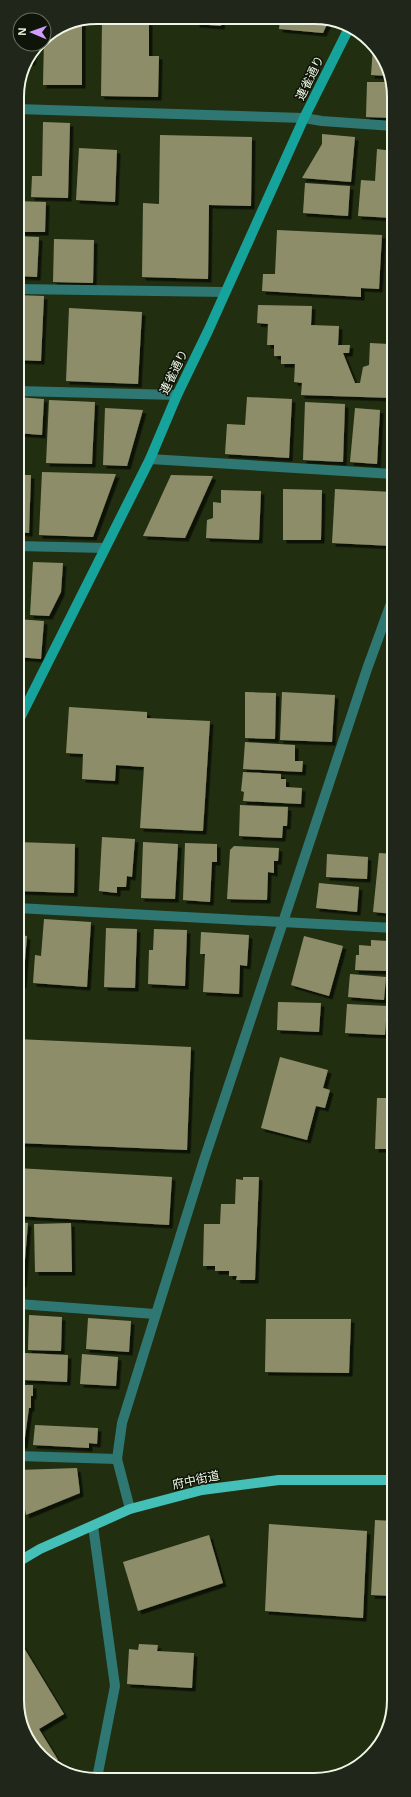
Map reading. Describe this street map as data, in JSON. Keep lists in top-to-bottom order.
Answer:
{
  "streets": {
    "main road": ["連雀通り", "府中街道"]
  },
  "north": "left"
}
